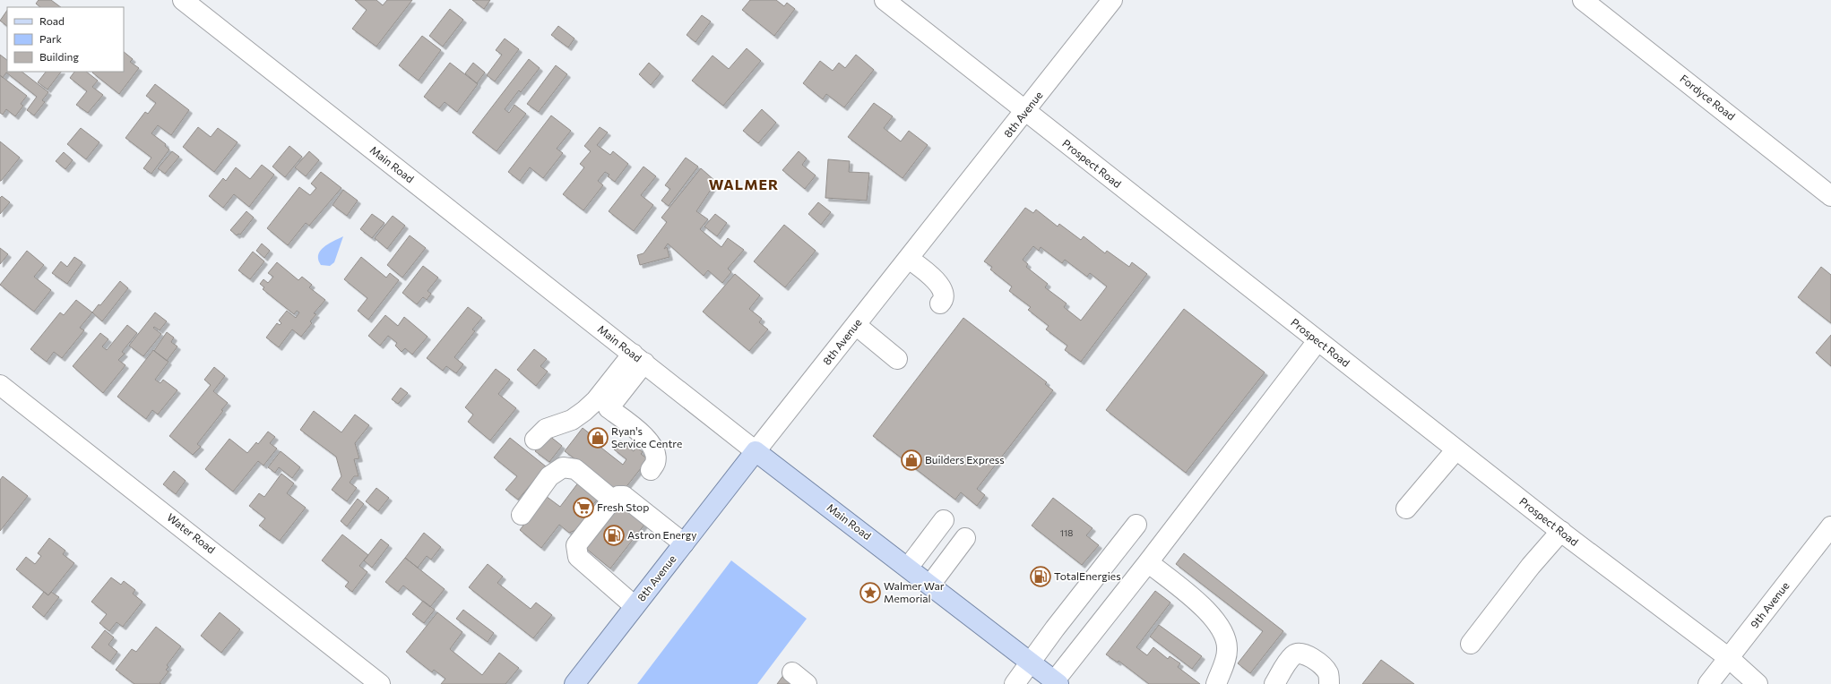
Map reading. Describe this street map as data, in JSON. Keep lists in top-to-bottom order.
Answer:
{
  "streets": {
    "main road": ["8th Avenue", "Main Road"],
    "street": [
      "Fordyce Road",
      "Prospect Road",
      "Water Road",
      "9th Avenue"
    ]
  },
  "crossings": [
    ["8th Avenue", "Prospect Road"],
    ["8th Avenue", "Main Road"],
    ["Prospect Road", "9th Avenue"]
  ],
  "districts": ["WALMER"],
  "places": {
    "shop": ["Ryan's Service Centre", "Builders Express"],
    "supermarket": ["Fresh Stop"],
    "fuel station": ["Astron Energy", "TotalEnergies"],
    "place": ["Walmer War Memorial"]
  },
  "house_numbers": ["118"],
  "legend": ["Road", "Park", "Building"]
}
